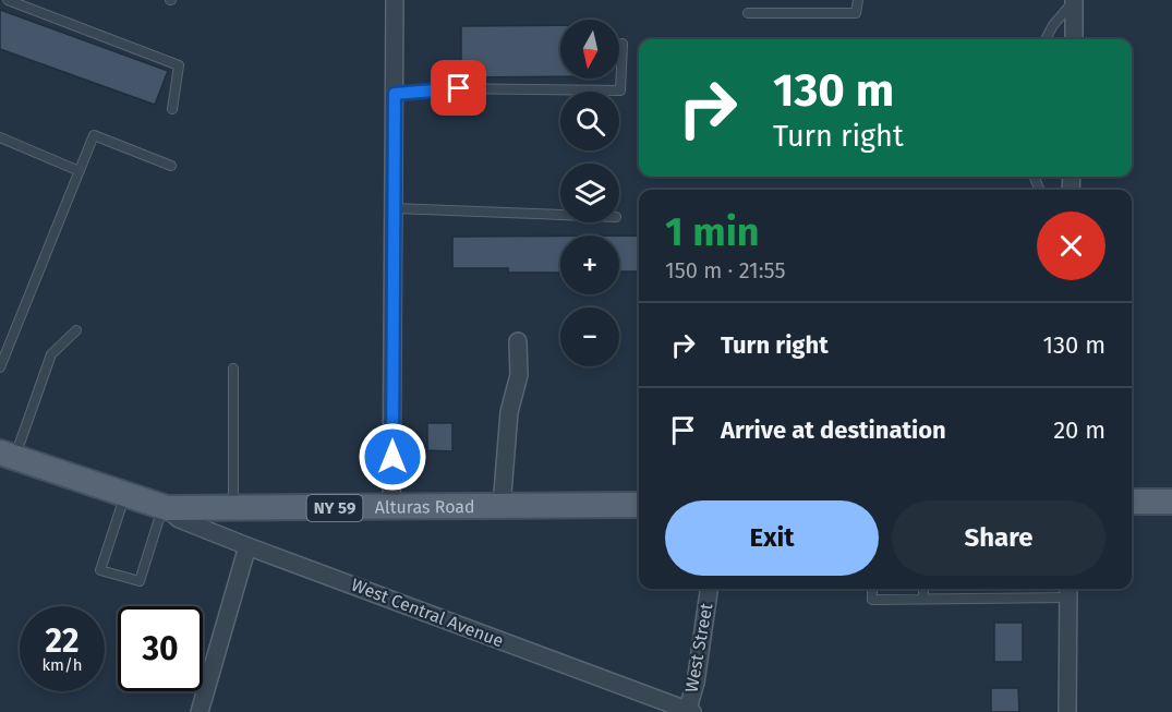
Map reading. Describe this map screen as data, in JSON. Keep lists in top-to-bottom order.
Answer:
{
  "streets": {
    "main road": ["Alturas Road", "NY 59"],
    "street": ["West Central Avenue", "West Street"]
  },
  "crossings": [
    ["Alturas Road", "NY 59"],
    ["Alturas Road", "West Central Avenue"],
    ["NY 59", "West Central Avenue"],
    ["West Central Avenue", "West Street"]
  ],
  "north": "bottom",
  "page": {
    "map_buttons": ["+", "−"],
    "turn": ["130 m", "Turn right"],
    "heading": ["1 min", "150 m · 21:55"],
    "list": [
      {
        "name": "Turn right",
        "value": "130 m"
      },
      {
        "name": "Arrive at destination",
        "value": "20 m"
      }
    ],
    "buttons": ["Exit", "Share"],
    "speed": "22 km/h",
    "limit": "30"
  }
}
